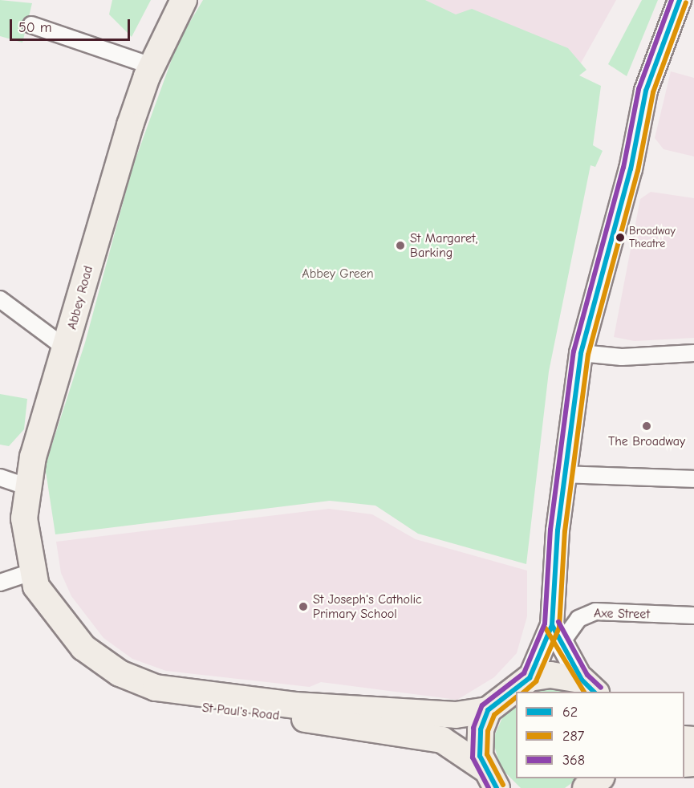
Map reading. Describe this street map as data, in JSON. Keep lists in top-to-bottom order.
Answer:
{
  "streets": {
    "main road": ["Abbey Road", "St Paul's Road"],
    "street": ["Axe Street"]
  },
  "crossings": [
    ["Abbey Road", "St Paul's Road"]
  ],
  "parks": ["Abbey Green"],
  "places": [
    "Broadway Theatre",
    "St Margaret, Barking",
    "The Broadway",
    "St Joseph's Catholic Primary School"
  ],
  "lines": ["transit line 62", "transit line 368", "transit line 287"],
  "legend": ["62", "287", "368"],
  "scale_bar": "50 m"
}
